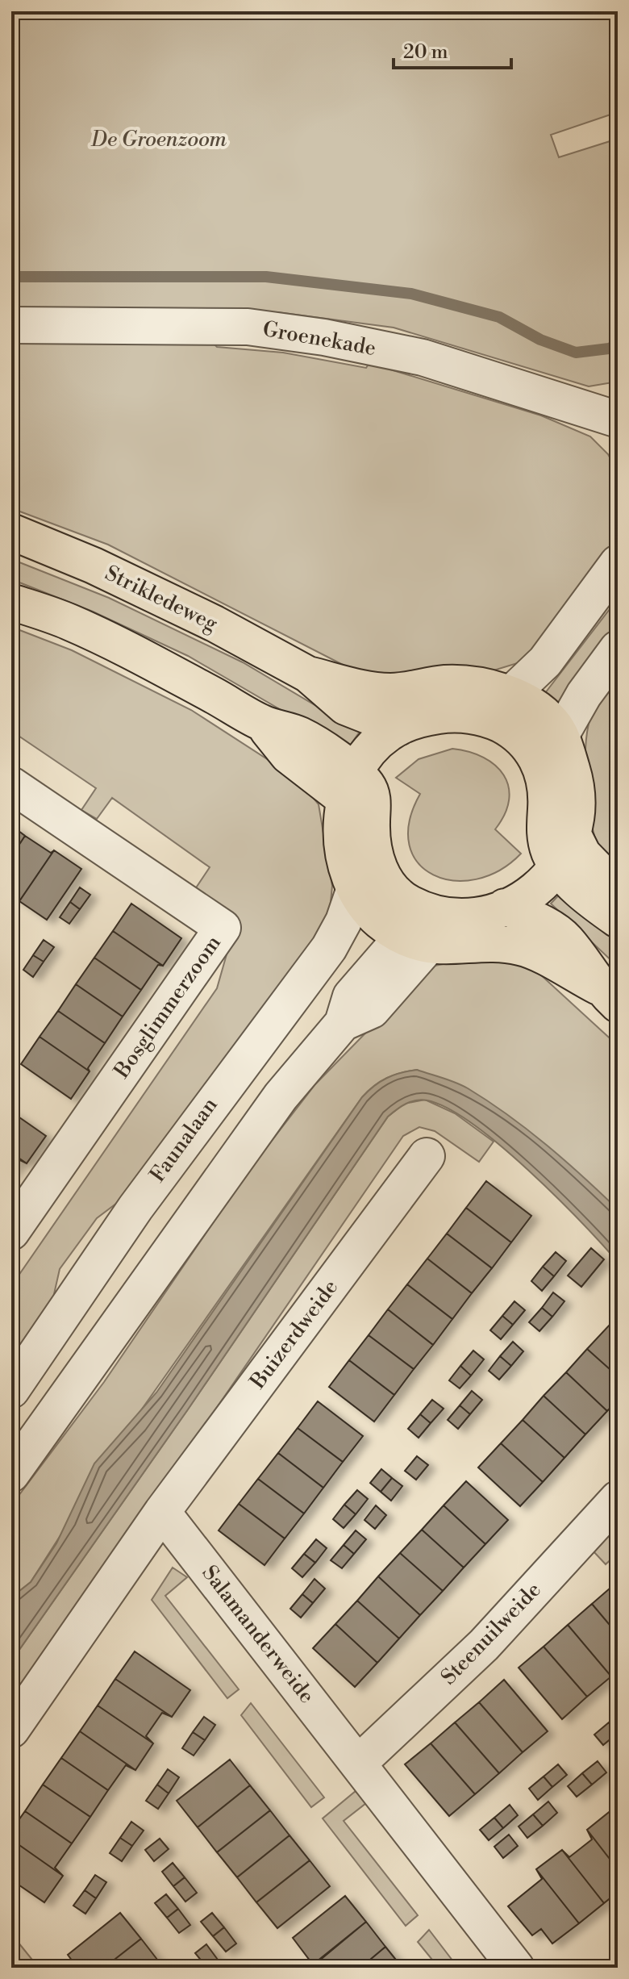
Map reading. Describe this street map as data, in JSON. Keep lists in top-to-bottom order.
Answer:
{
  "streets": {
    "main road": ["Strikledeweg"],
    "street": [
      "Groenekade",
      "Bosglimmerzoom",
      "Faunalaan",
      "Buizerdweide",
      "Steenuilweide",
      "Salamanderweide"
    ]
  },
  "crossings": [
    ["Buizerdweide", "Salamanderweide"],
    ["Steenuilweide", "Salamanderweide"]
  ],
  "parks": ["De Groenzoom"],
  "scale_bar": "20 m"
}
